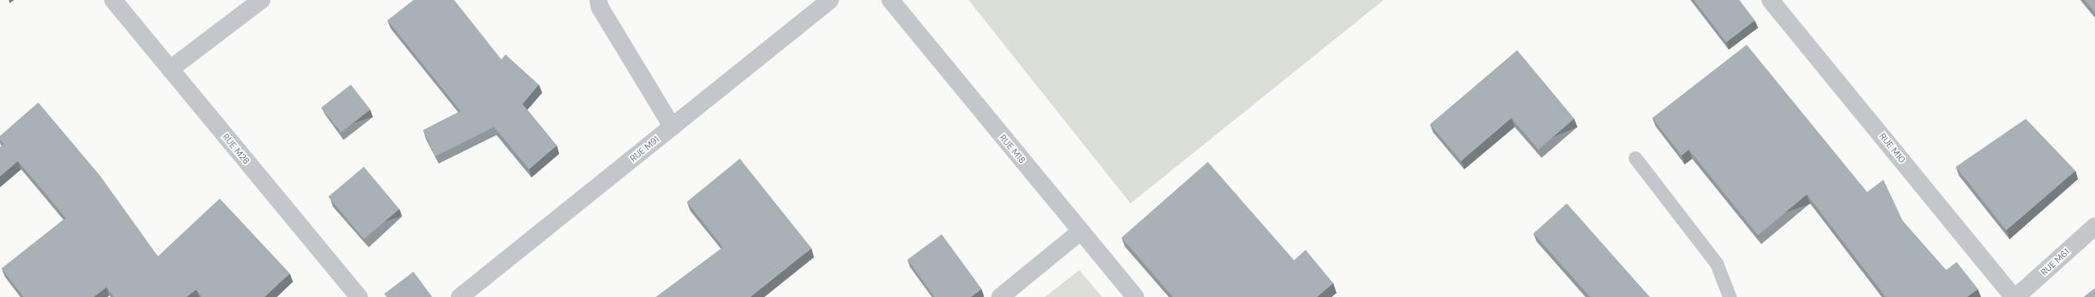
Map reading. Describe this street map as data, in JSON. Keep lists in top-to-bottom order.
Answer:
{
  "streets": {
    "street": [
      "RUE M10",
      "RUE M28",
      "RUE M91",
      "RUE M18",
      "RUE M61"
    ]
  },
  "crossings": [
    ["RUE M10", "RUE M61"]
  ]
}
